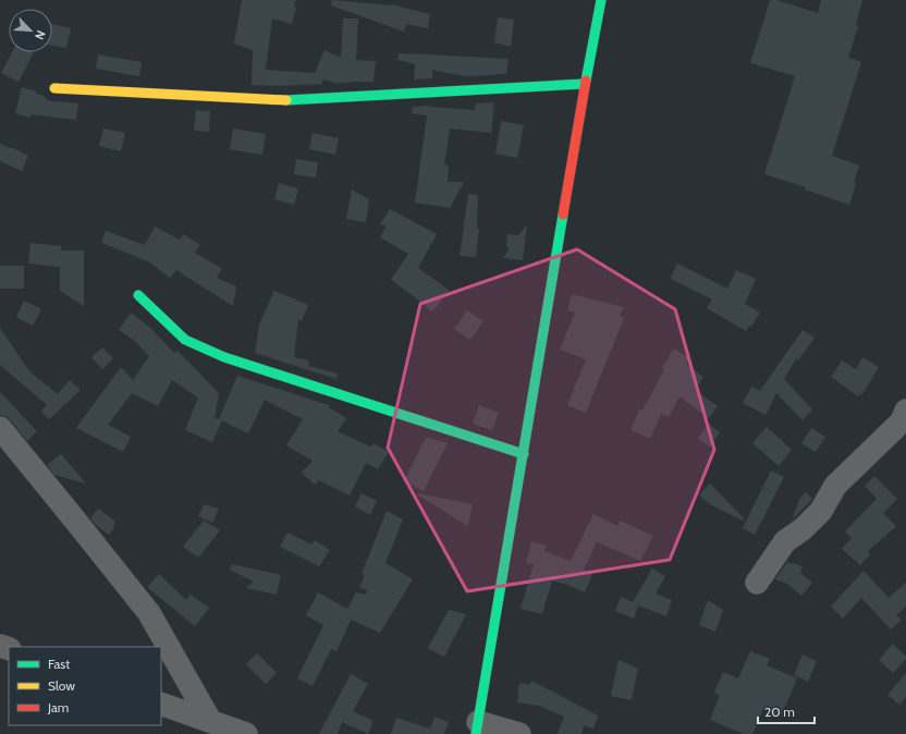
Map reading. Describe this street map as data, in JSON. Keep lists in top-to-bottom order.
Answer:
{
  "legend": ["Fast", "Slow", "Jam"],
  "scale_bar": "20 m",
  "north": "bottom right"
}
